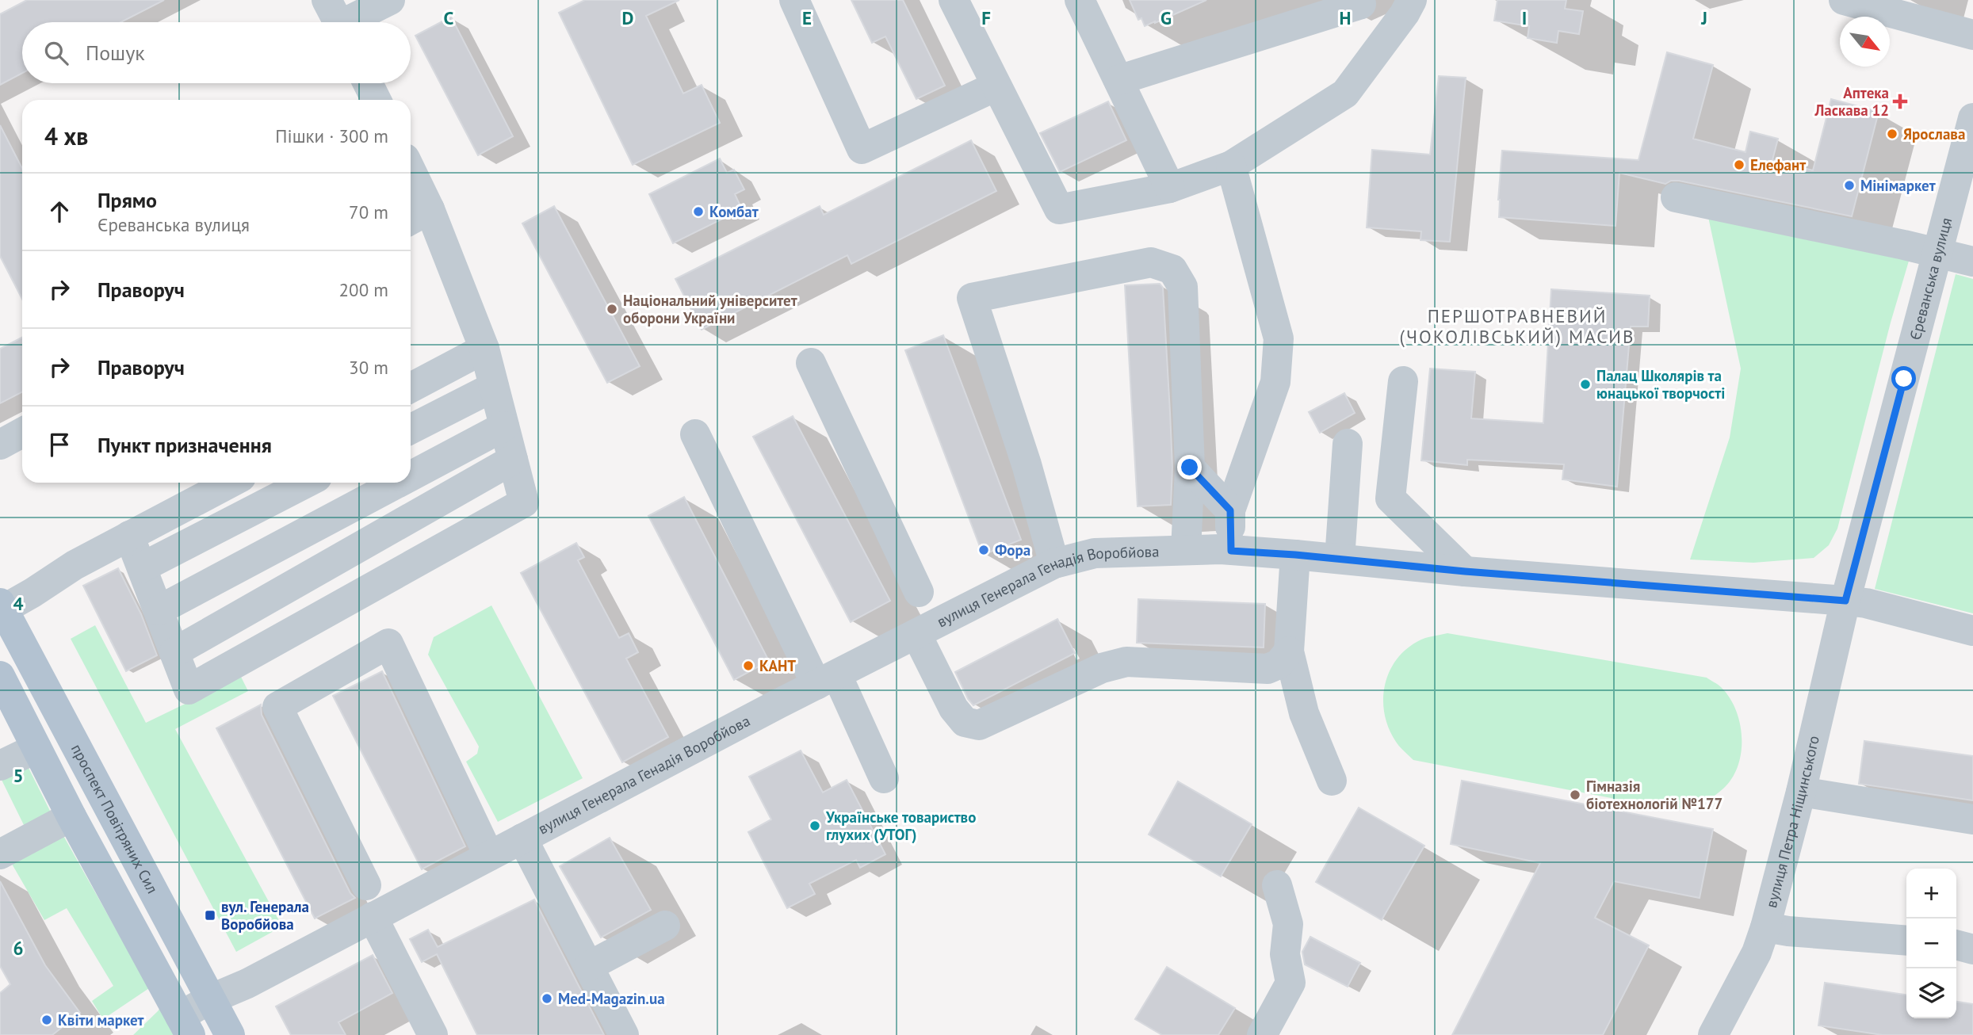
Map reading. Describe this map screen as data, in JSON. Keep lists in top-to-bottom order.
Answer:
{
  "streets": {
    "main road": ["проспект Повітряних Сил"],
    "street": ["Єреванська вулиця", "вулиця Генерала Генадія Воробйова", "вулиця Петра Ніщинського"]
  },
  "crossings": [
    ["Єреванська вулиця", "вулиця Генерала Генадія Воробйова"],
    ["Єреванська вулиця", "вулиця Петра Ніщинського"],
    ["вулиця Генерала Генадія Воробйова", "проспект Повітряних Сил"],
    ["вулиця Генерала Генадія Воробйова", "вулиця Петра Ніщинського"]
  ],
  "districts": ["ПЕРШОТРАВНЕВИЙ (ЧОКОЛІВСЬКИЙ) МАСИВ"],
  "places": {
    "health": ["Аптека Ласкава 12"],
    "other": [
      "Ярослава",
      "Елефант",
      "Мінімаркет",
      "Комбат",
      "Національний університет оборони України",
      "Палац Школярів та юнацької творчості",
      "Фора",
      "КАНТ",
      "Гімназія біотехнологій №177",
      "Українське товариство глухих (УТОГ)",
      "Med-Magazin.ua",
      "Квіти маркет"
    ],
    "transit": ["вул. Генерала Воробйова"]
  },
  "north": "bottom right",
  "page": {
    "search": "Пошук",
    "heading": ["4 хв", "Пішки · 300 m"],
    "list": [
      ["Прямо", "Єреванська вулиця", "70 m"],
      ["Праворуч", "200 m"],
      ["Праворуч", "30 m"],
      "Пункт призначення"
    ],
    "map_buttons": ["+", "−"]
  },
  "grid": {
    "columns": [
      "C",
      "D",
      "E",
      "F",
      "G",
      "H",
      "I",
      "J"
    ],
    "rows": ["4", "5", "6"]
  }
}
